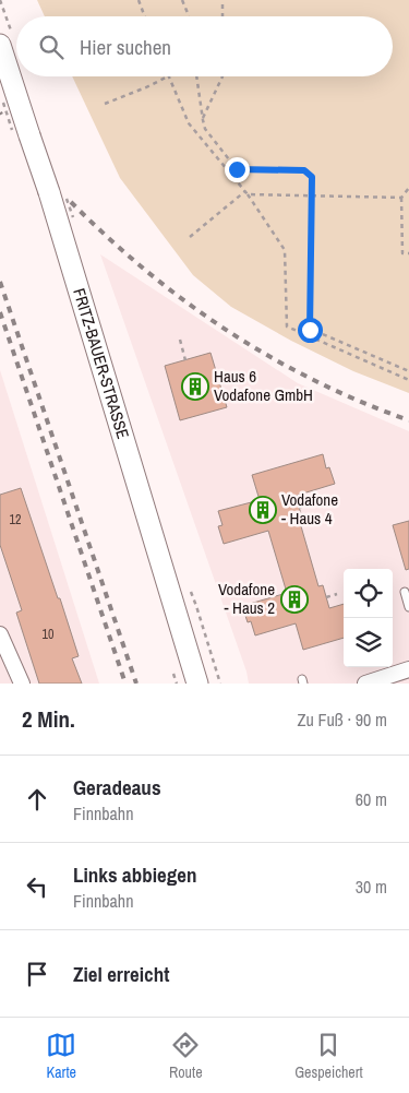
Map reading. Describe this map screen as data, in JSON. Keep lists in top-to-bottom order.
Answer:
{
  "streets": {
    "main road": ["FRITZ-BAUER-STRASSE"]
  },
  "places": {
    "building": ["Haus 6 Vodafone GmbH", "Vodafone - Haus 4", "Vodafone - Haus 2"]
  },
  "house_numbers": ["12", "10"],
  "page": {
    "search": "Hier suchen",
    "heading": ["2 Min.", "Zu Fuß · 90 m"],
    "list": [
      ["Geradeaus", "Finnbahn", "60 m"],
      ["Links abbiegen", "Finnbahn", "30 m"],
      "Ziel erreicht"
    ],
    "nav": ["Karte", "Route", "Gespeichert"]
  }
}
